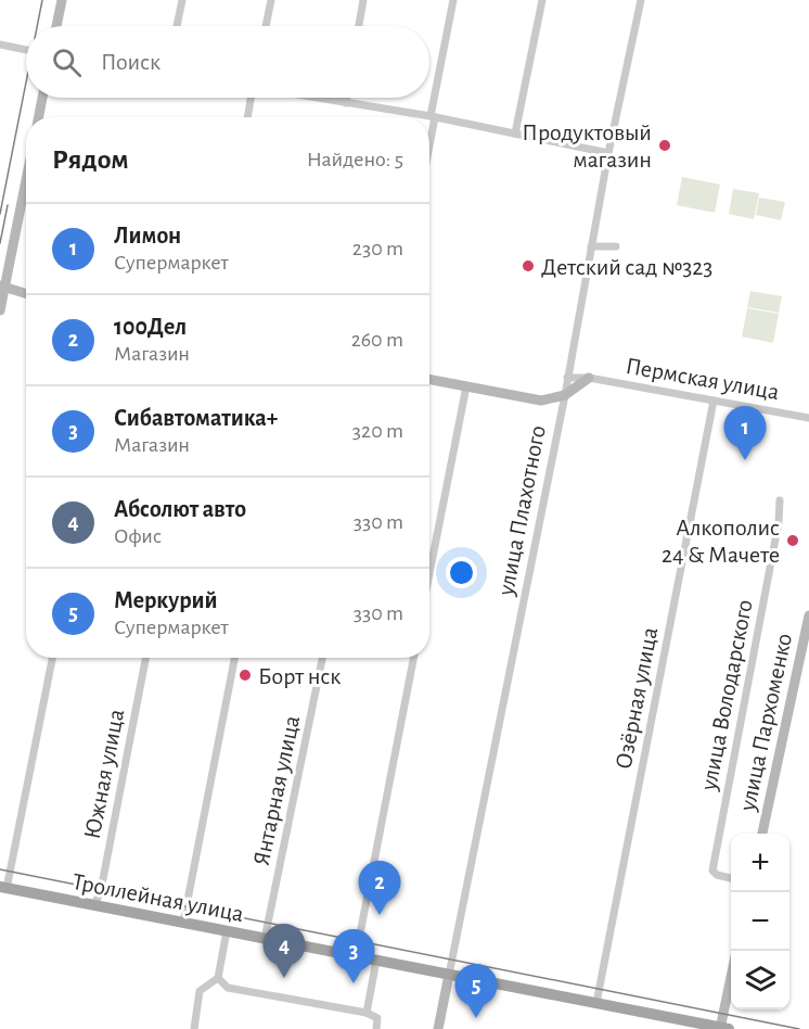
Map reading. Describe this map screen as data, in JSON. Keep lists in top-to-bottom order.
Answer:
{
  "streets": {
    "main road": ["Троллейная улица"],
    "street": [
      "Пермская улица",
      "улица Плахотного",
      "улица Володарского",
      "Озёрная улица",
      "улица Пархоменко",
      "Южная улица",
      "Янтарная улица"
    ]
  },
  "crossings": [
    ["Пермская улица", "улица Плахотного"],
    ["Пермская улица", "Озёрная улица"],
    ["улица Плахотного", "Троллейная улица"],
    ["Озёрная улица", "Троллейная улица"],
    ["Южная улица", "Троллейная улица"],
    ["Янтарная улица", "Троллейная улица"]
  ],
  "places": [
    "Продуктовый магазин",
    "Детский сад №323",
    "Алкополис 24 & Мачете",
    "Борт нск"
  ],
  "page": {
    "search": "Поиск",
    "heading": ["Рядом", "Найдено: 5"],
    "list": [
      {
        "mark": "1",
        "name": "Лимон",
        "note": "Супермаркет",
        "value": "230 m"
      },
      {
        "mark": "2",
        "name": "100Дел",
        "note": "Магазин",
        "value": "260 m"
      },
      {
        "mark": "3",
        "name": "Сибавтоматика+",
        "note": "Магазин",
        "value": "320 m"
      },
      {
        "mark": "4",
        "name": "Абсолют авто",
        "note": "Офис",
        "value": "330 m"
      },
      {
        "mark": "5",
        "name": "Меркурий",
        "note": "Супермаркет",
        "value": "330 m"
      }
    ],
    "pins": [
      "1",
      "2",
      "4",
      "3",
      "5"
    ],
    "map_buttons": ["+", "−"]
  }
}
